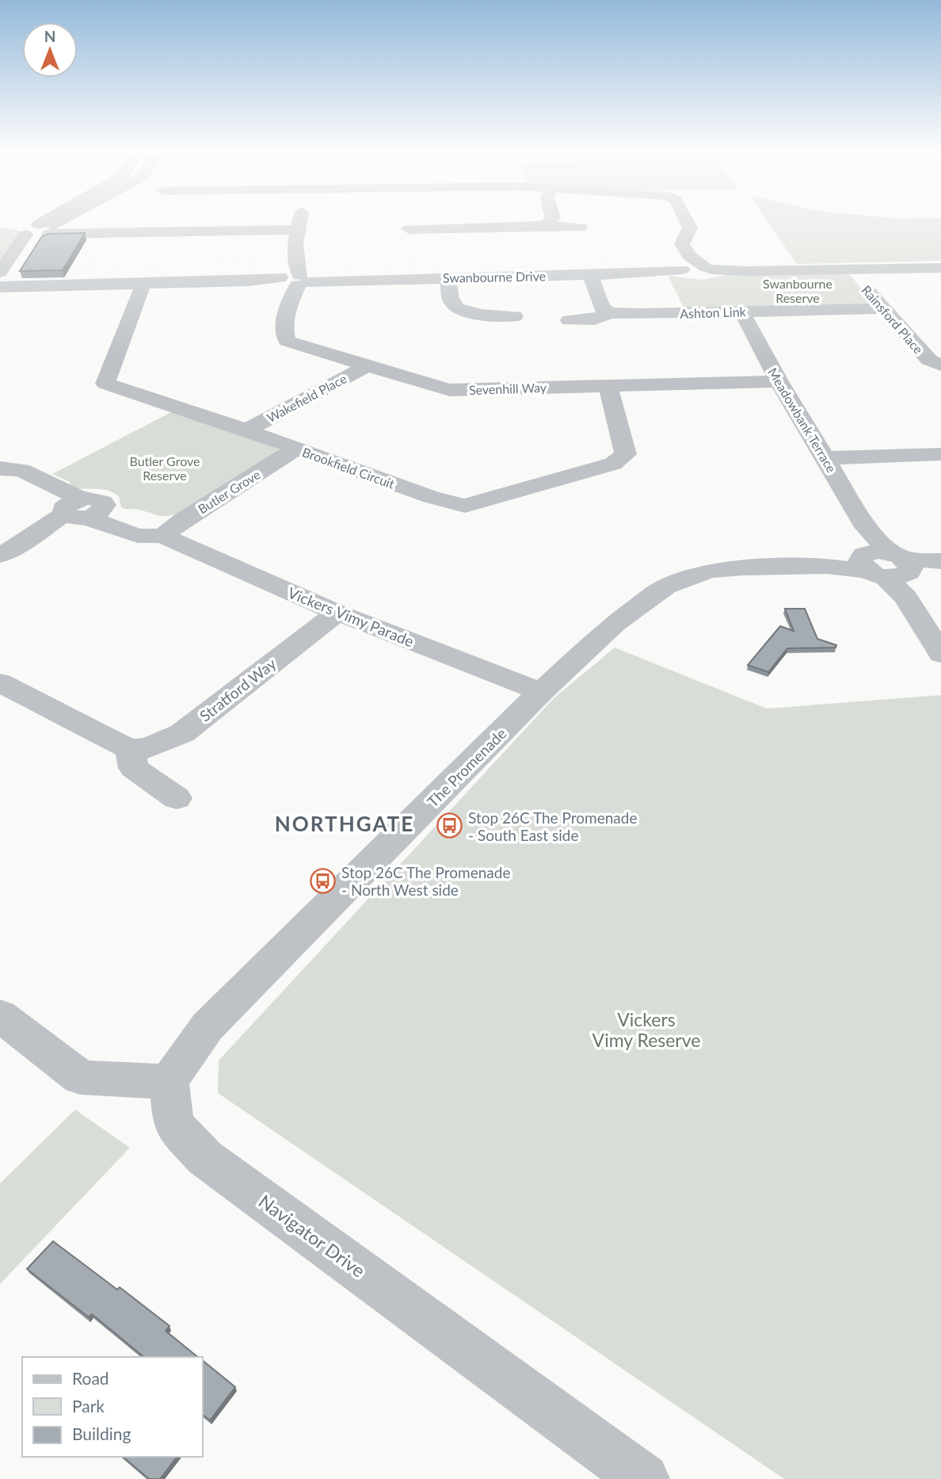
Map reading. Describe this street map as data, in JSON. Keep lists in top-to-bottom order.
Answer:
{
  "streets": {
    "street": [
      "Swanbourne Drive",
      "Ashton Link",
      "Rainsford Place",
      "Sevenhill Way",
      "Wakefield Place",
      "Meadowbank Terrace",
      "Brookfield Circuit",
      "Butler Grove",
      "Vickers Vimy Parade",
      "Stratford Way",
      "The Promenade",
      "Navigator Drive"
    ]
  },
  "crossings": [
    ["Swanbourne Drive", "Rainsford Place"],
    ["Swanbourne Drive", "Sevenhill Way"],
    ["Swanbourne Drive", "Brookfield Circuit"],
    ["Ashton Link", "Rainsford Place"],
    ["Ashton Link", "Meadowbank Terrace"],
    ["Sevenhill Way", "Wakefield Place"],
    ["Sevenhill Way", "Meadowbank Terrace"],
    ["Sevenhill Way", "Brookfield Circuit"],
    ["Wakefield Place", "Brookfield Circuit"],
    ["Meadowbank Terrace", "The Promenade"],
    ["Brookfield Circuit", "Butler Grove"],
    ["Butler Grove", "Vickers Vimy Parade"],
    ["Vickers Vimy Parade", "Stratford Way"],
    ["Vickers Vimy Parade", "The Promenade"],
    ["The Promenade", "Navigator Drive"]
  ],
  "districts": ["NORTHGATE"],
  "parks": ["Swanbourne Reserve", "Butler Grove Reserve", "Vickers Vimy Reserve"],
  "places": {
    "bus stop": ["Stop 26C The Promenade - South East side", "Stop 26C The Promenade - North West side"]
  },
  "legend": ["Road", "Park", "Building"],
  "north": "top"
}
